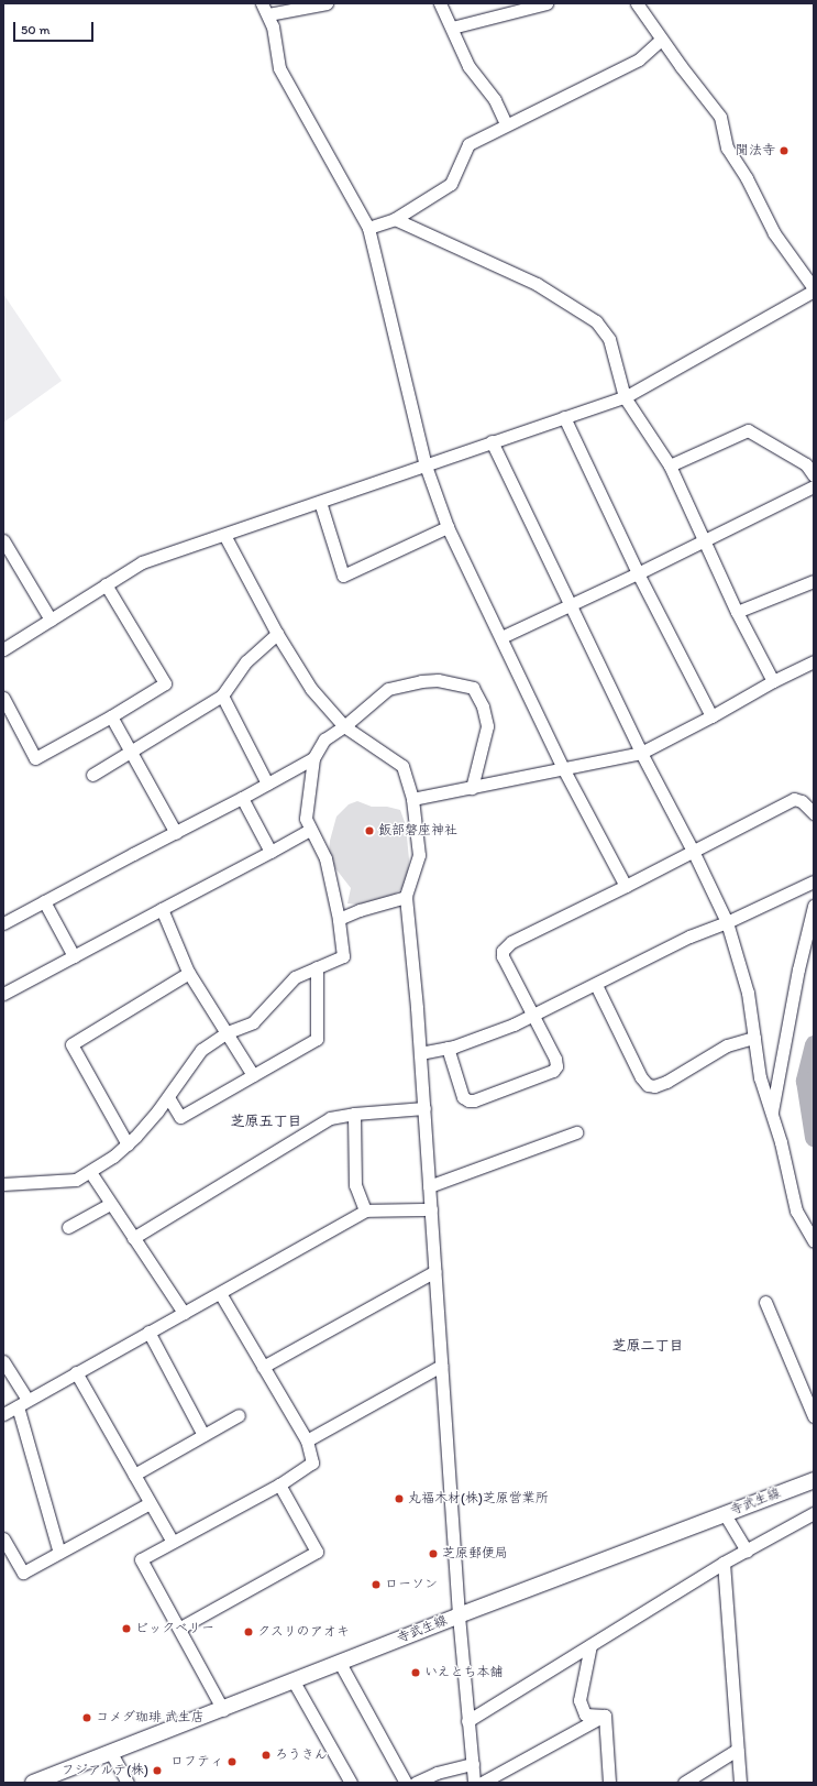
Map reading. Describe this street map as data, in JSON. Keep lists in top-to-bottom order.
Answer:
{
  "streets": {
    "main road": ["寺武生線"]
  },
  "districts": ["芝原五丁目", "芝原二丁目"],
  "places": [
    "聞法寺",
    "飯部磐座神社",
    "丸福木材(株)芝原営業所",
    "芝原郵便局",
    "ローソン",
    "ビックベリー",
    "クスリのアオキ",
    "いえとち本舗",
    "コメダ珈琲 武生店",
    "ろうきん",
    "ロフティ",
    "フジアルテ(株)"
  ],
  "scale_bar": "50 m"
}
